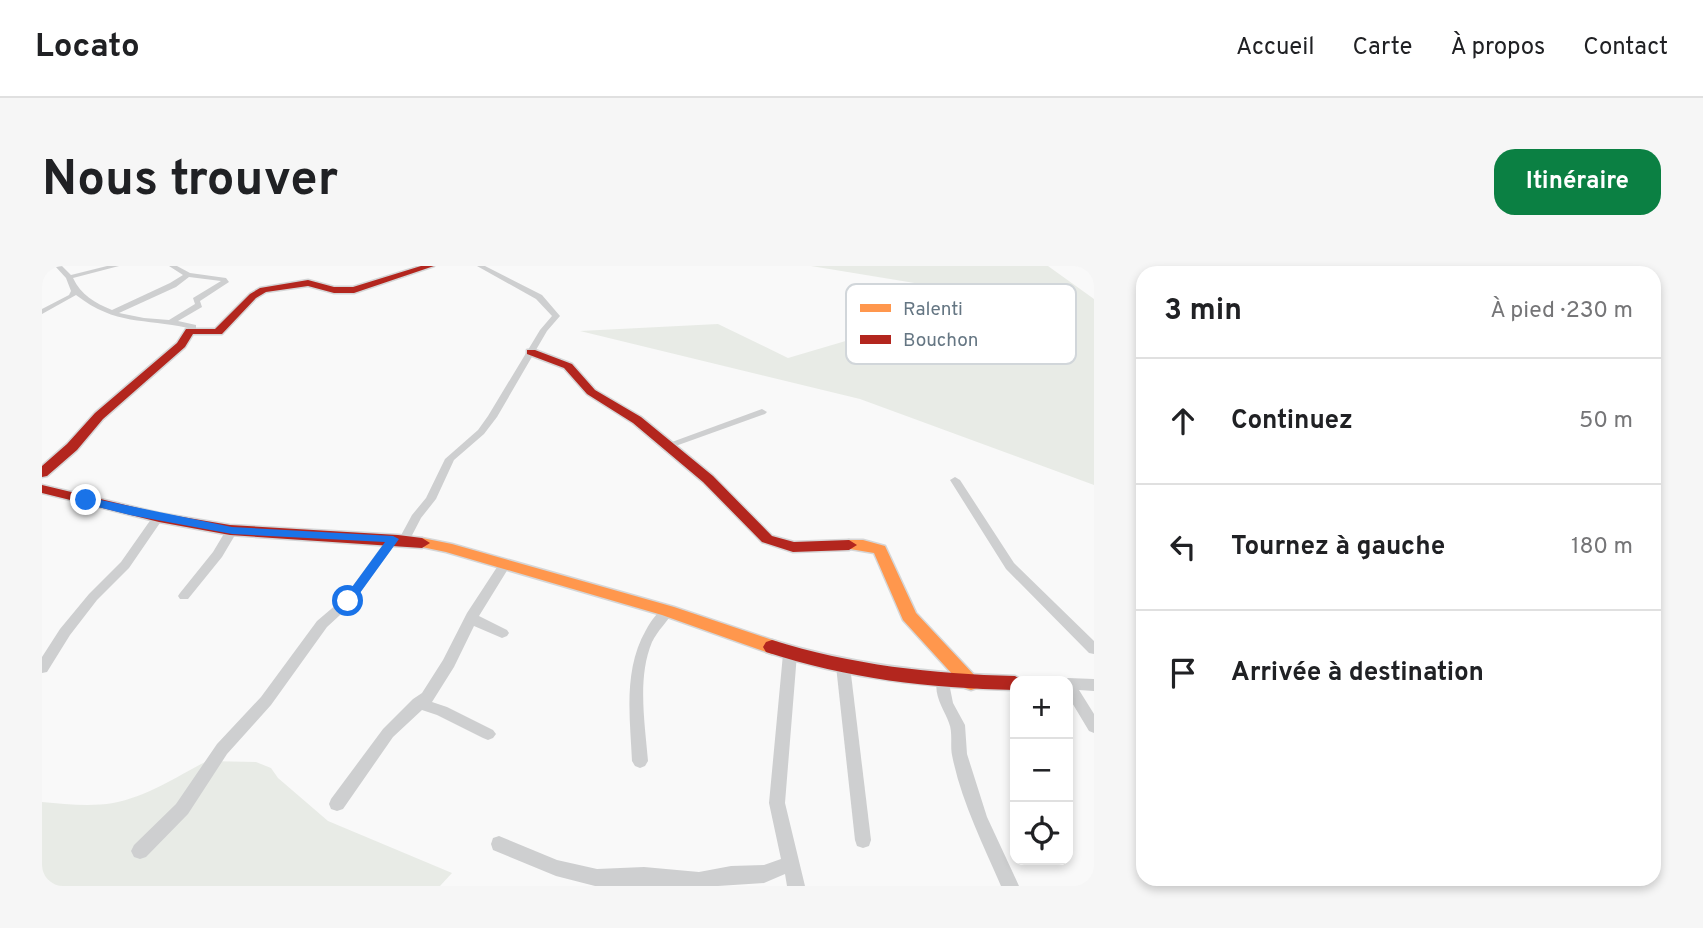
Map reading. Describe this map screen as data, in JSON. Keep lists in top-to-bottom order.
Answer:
{
  "legend": ["Ralenti", "Bouchon"],
  "page": {
    "header": "Locato",
    "nav": [
      "Accueil",
      "Carte",
      "À propos",
      "Contact"
    ],
    "buttons": "Itinéraire",
    "title": "Nous trouver",
    "heading": ["3 min", "À pied · 230 m"],
    "list": [
      ["Continuez", "50 m"],
      ["Tournez à gauche", "180 m"],
      "Arrivée à destination"
    ],
    "map_buttons": ["+", "−"]
  }
}
